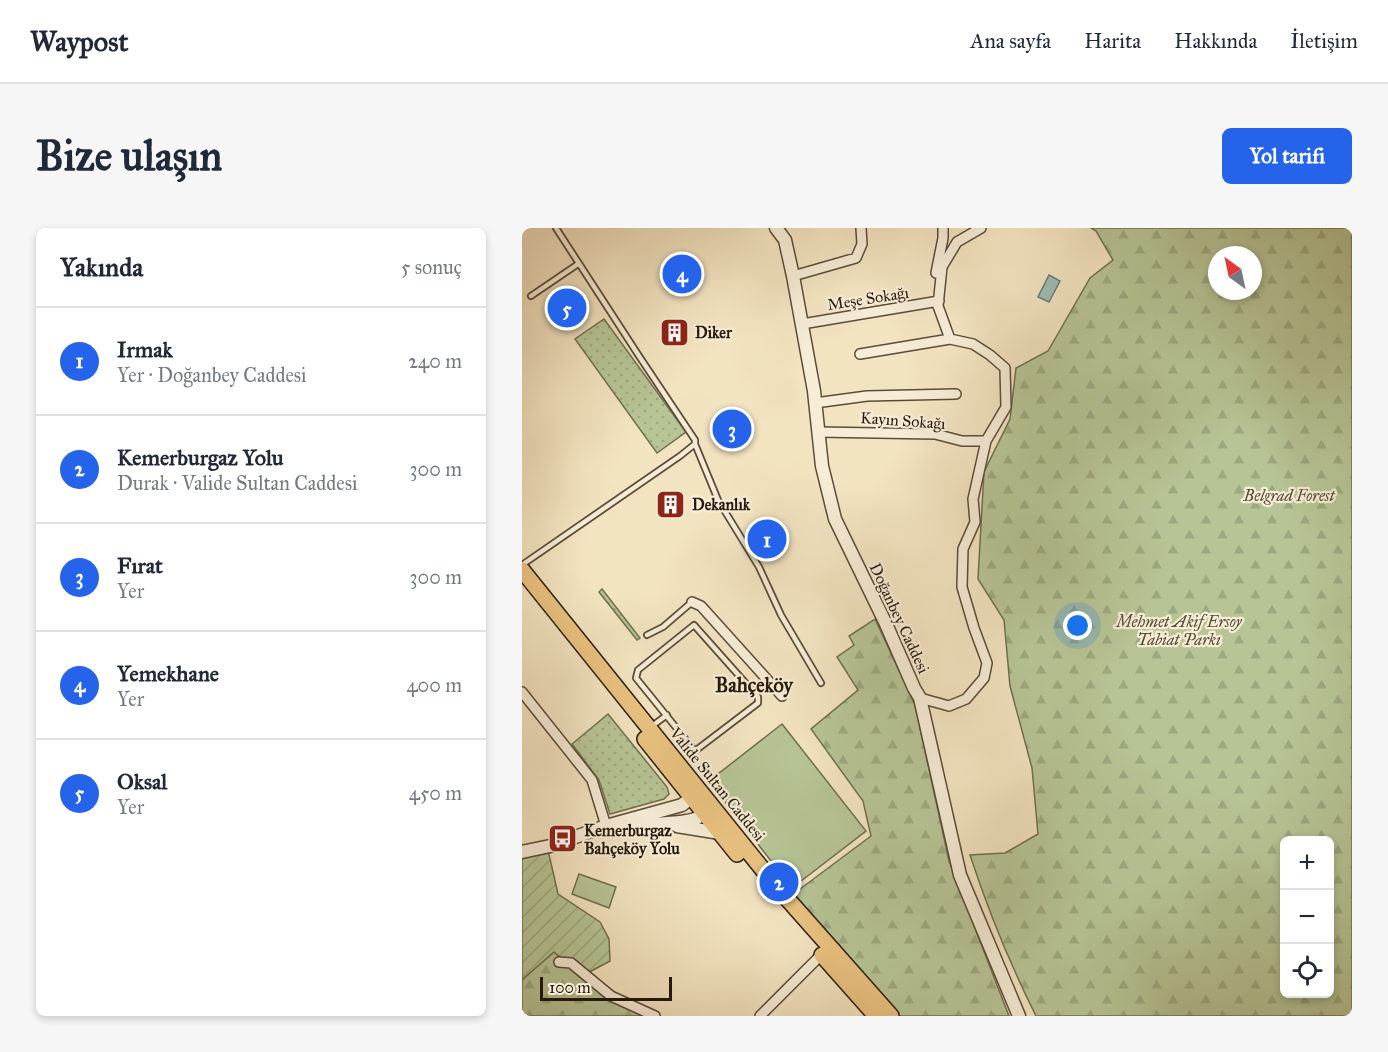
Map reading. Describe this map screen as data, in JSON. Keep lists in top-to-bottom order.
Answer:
{
  "streets": {
    "main road": ["Valide Sultan Caddesi"],
    "street": ["Meşe Sokağı", "Kayın Sokağı", "Doğanbey Caddesi"]
  },
  "crossings": [
    ["Meşe Sokağı", "Doğanbey Caddesi"],
    ["Kayın Sokağı", "Doğanbey Caddesi"]
  ],
  "districts": ["Bahçeköy"],
  "parks": ["Belgrad Forest", "Mehmet Akif Ersoy Tabiat Parkı"],
  "places": {
    "building": ["Diker", "Dekanlık"],
    "bus stop": ["Kemerburgaz Bahçeköy Yolu"]
  },
  "scale_bar": "100 m",
  "north": "top left",
  "page": {
    "header": "Waypost",
    "nav": [
      "Ana sayfa",
      "Harita",
      "Hakkında",
      "İletişim"
    ],
    "buttons": "Yol tarifi",
    "title": "Bize ulaşın",
    "heading": ["Yakında", "5 sonuç"],
    "pins": [
      "4",
      "5",
      "3",
      "1",
      "2"
    ],
    "list": [
      {
        "mark": "1",
        "name": "Irmak",
        "note": "Yer · Doğanbey Caddesi",
        "value": "240 m"
      },
      {
        "mark": "2",
        "name": "Kemerburgaz Yolu",
        "note": "Durak · Valide Sultan Caddesi",
        "value": "300 m"
      },
      {
        "mark": "3",
        "name": "Fırat",
        "note": "Yer",
        "value": "300 m"
      },
      {
        "mark": "4",
        "name": "Yemekhane",
        "note": "Yer",
        "value": "400 m"
      },
      {
        "mark": "5",
        "name": "Oksal",
        "note": "Yer",
        "value": "450 m"
      }
    ],
    "map_buttons": ["+", "−"],
    "scale": "100 m"
  }
}
